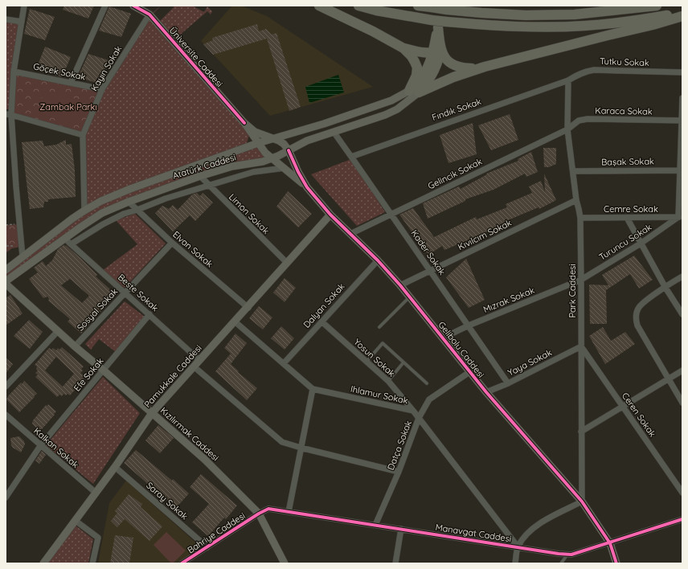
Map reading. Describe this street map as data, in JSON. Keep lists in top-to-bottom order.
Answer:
{
  "streets": {
    "street": [
      "Üniversite Caddesi",
      "Tutku Sokak",
      "Kayın Sokak",
      "Göçek Sokak",
      "Fındık Sokak",
      "Karaca Sokak",
      "Başak Sokak",
      "Atatürk Caddesi",
      "Gelincik Sokak",
      "Cemre Sokak",
      "Limon Sokak",
      "Kıvılcım Sokak",
      "Turuncu Sokak",
      "Elvan Sokak",
      "Kader Sokak",
      "Park Caddesi",
      "Beste Sokak",
      "Mızrak Sokak",
      "Dalyan Sokak",
      "Sosyal Sokak",
      "Gelibolu Caddesi",
      "Yosun Sokak",
      "Yaya Sokak",
      "Efe Sokak",
      "Pamukkale Caddesi",
      "Ihlamur Sokak",
      "Ceren Sokak",
      "Kızılırmak Caddesi",
      "Datça Sokak",
      "Kalkan Sokak",
      "Saray Sokak",
      "Bahriye Caddesi",
      "Manavgat Caddesi"
    ]
  },
  "crossings": [
    ["Üniversite Caddesi", "Kayın Sokak"],
    ["Tutku Sokak", "Fındık Sokak"],
    ["Tutku Sokak", "Park Caddesi"],
    ["Kayın Sokak", "Göçek Sokak"],
    ["Kayın Sokak", "Atatürk Caddesi"],
    ["Fındık Sokak", "Kader Sokak"],
    ["Fındık Sokak", "Park Caddesi"],
    ["Karaca Sokak", "Gelincik Sokak"],
    ["Karaca Sokak", "Park Caddesi"],
    ["Başak Sokak", "Park Caddesi"],
    ["Atatürk Caddesi", "Limon Sokak"],
    ["Atatürk Caddesi", "Elvan Sokak"],
    ["Atatürk Caddesi", "Kader Sokak"],
    ["Atatürk Caddesi", "Beste Sokak"],
    ["Atatürk Caddesi", "Gelibolu Caddesi"],
    ["Gelincik Sokak", "Kader Sokak"],
    ["Gelincik Sokak", "Park Caddesi"],
    ["Gelincik Sokak", "Gelibolu Caddesi"],
    ["Cemre Sokak", "Turuncu Sokak"],
    ["Cemre Sokak", "Park Caddesi"],
    ["Limon Sokak", "Pamukkale Caddesi"],
    ["Kıvılcım Sokak", "Kader Sokak"],
    ["Kıvılcım Sokak", "Park Caddesi"],
    ["Kıvılcım Sokak", "Gelibolu Caddesi"],
    ["Turuncu Sokak", "Park Caddesi"],
    ["Turuncu Sokak", "Mızrak Sokak"],
    ["Elvan Sokak", "Sosyal Sokak"],
    ["Elvan Sokak", "Pamukkale Caddesi"],
    ["Kader Sokak", "Mızrak Sokak"],
    ["Kader Sokak", "Yaya Sokak"],
    ["Park Caddesi", "Mızrak Sokak"],
    ["Park Caddesi", "Gelibolu Caddesi"],
    ["Park Caddesi", "Yaya Sokak"],
    ["Park Caddesi", "Ceren Sokak"],
    ["Beste Sokak", "Sosyal Sokak"],
    ["Beste Sokak", "Efe Sokak"],
    ["Beste Sokak", "Pamukkale Caddesi"],
    ["Mızrak Sokak", "Gelibolu Caddesi"],
    ["Dalyan Sokak", "Gelibolu Caddesi"],
    ["Dalyan Sokak", "Yosun Sokak"],
    ["Dalyan Sokak", "Ihlamur Sokak"],
    ["Sosyal Sokak", "Kızılırmak Caddesi"],
    ["Gelibolu Caddesi", "Yaya Sokak"],
    ["Gelibolu Caddesi", "Pamukkale Caddesi"],
    ["Gelibolu Caddesi", "Datça Sokak"],
    ["Gelibolu Caddesi", "Manavgat Caddesi"],
    ["Yosun Sokak", "Ihlamur Sokak"],
    ["Yaya Sokak", "Ceren Sokak"],
    ["Efe Sokak", "Kızılırmak Caddesi"],
    ["Efe Sokak", "Kalkan Sokak"],
    ["Pamukkale Caddesi", "Ihlamur Sokak"],
    ["Pamukkale Caddesi", "Kızılırmak Caddesi"],
    ["Pamukkale Caddesi", "Kalkan Sokak"],
    ["Pamukkale Caddesi", "Saray Sokak"],
    ["Ihlamur Sokak", "Datça Sokak"],
    ["Ihlamur Sokak", "Manavgat Caddesi"],
    ["Kızılırmak Caddesi", "Bahriye Caddesi"],
    ["Kızılırmak Caddesi", "Manavgat Caddesi"],
    ["Datça Sokak", "Manavgat Caddesi"],
    ["Saray Sokak", "Bahriye Caddesi"],
    ["Bahriye Caddesi", "Manavgat Caddesi"]
  ],
  "parks": ["Zambak Parkı"]
}
